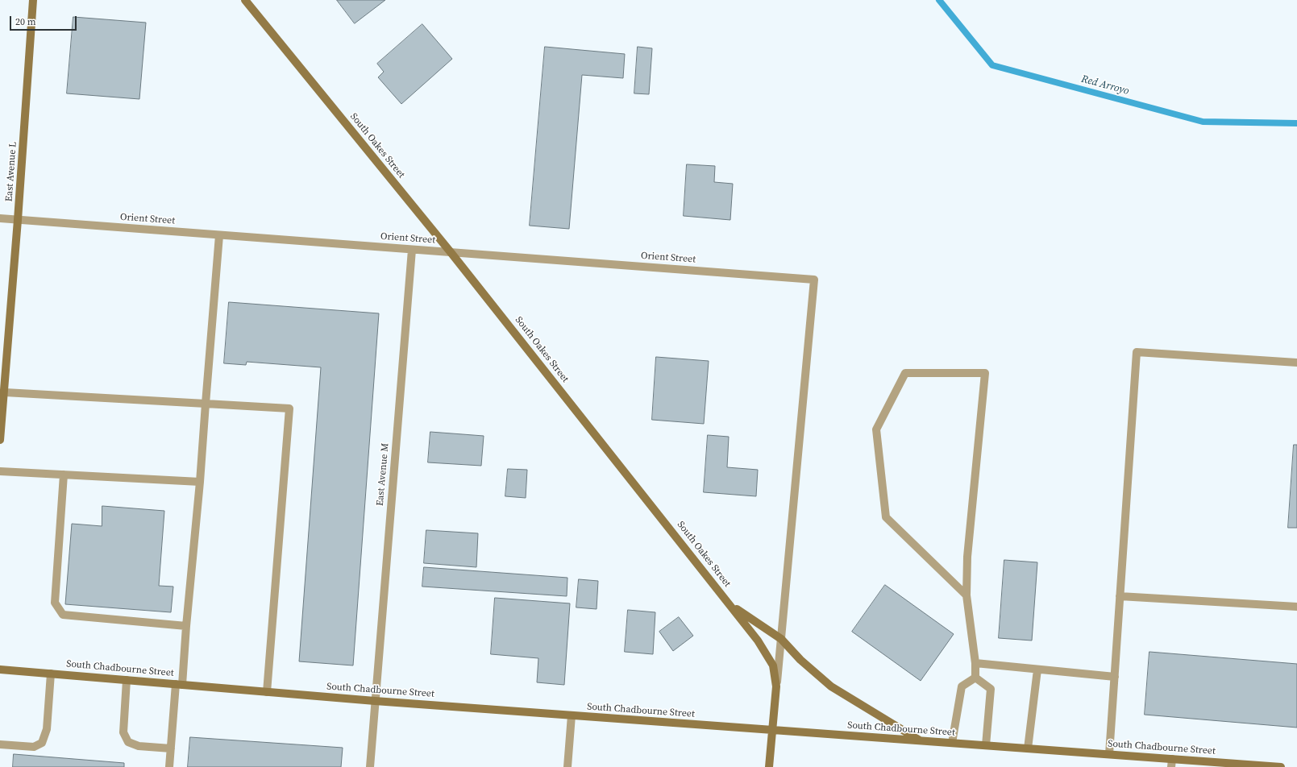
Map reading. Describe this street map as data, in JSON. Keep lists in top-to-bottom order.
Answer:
{
  "streets": {
    "main road": ["South Oakes Street", "East Avenue L", "South Chadbourne Street"],
    "street": ["Orient Street", "East Avenue M"]
  },
  "crossings": [
    ["South Oakes Street", "Orient Street"],
    ["South Oakes Street", "South Chadbourne Street"],
    ["East Avenue L", "Orient Street"],
    ["Orient Street", "East Avenue M"],
    ["East Avenue M", "South Chadbourne Street"]
  ],
  "water": ["Red Arroyo"],
  "scale_bar": "20 m"
}
